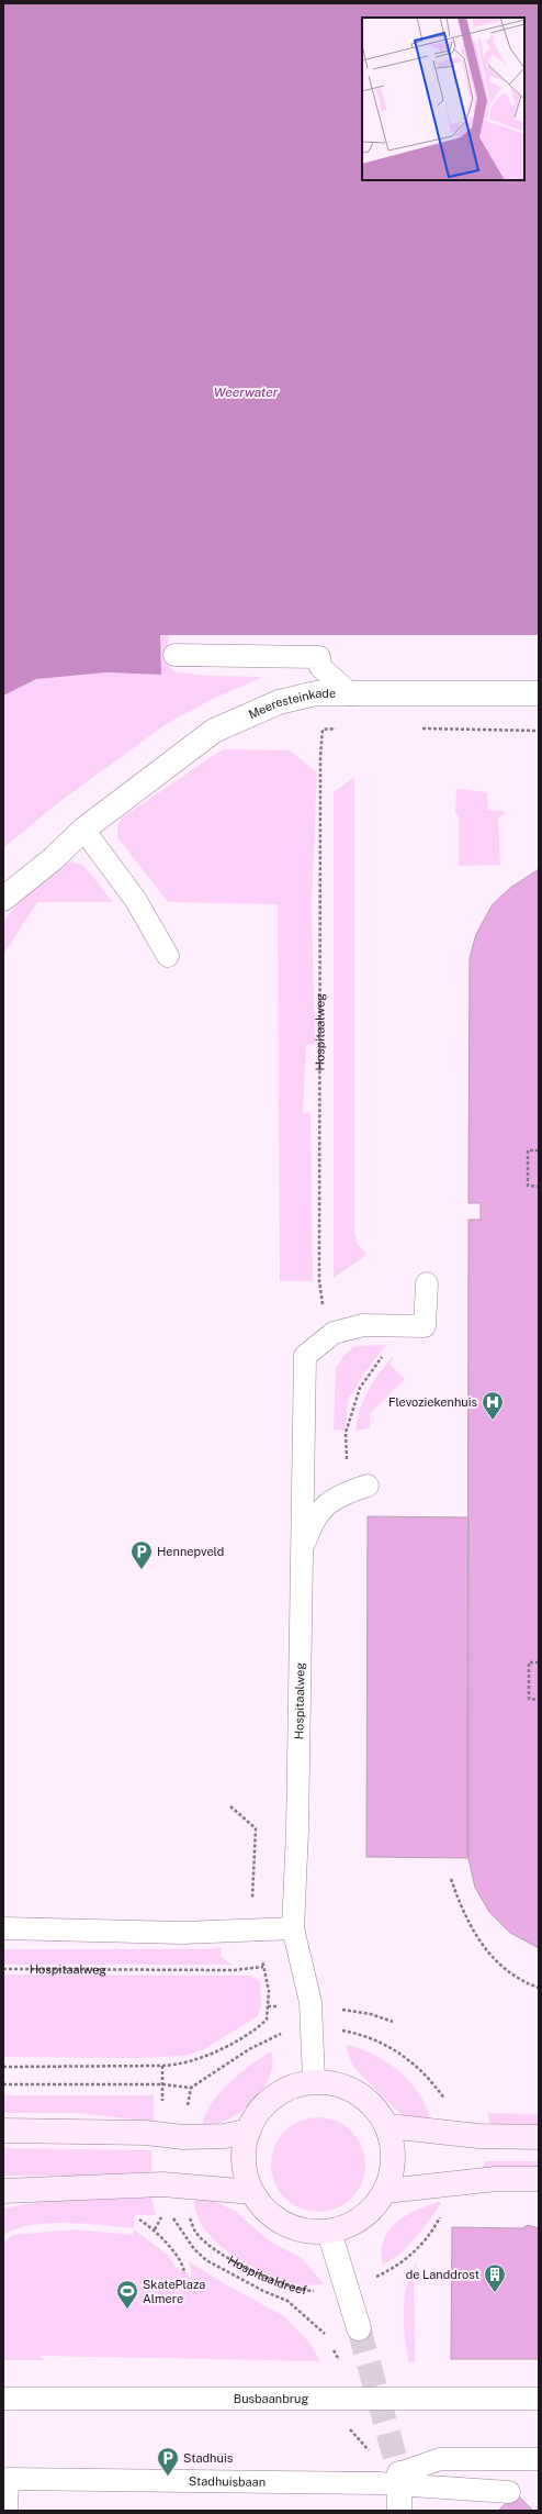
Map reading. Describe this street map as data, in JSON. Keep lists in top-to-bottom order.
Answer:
{
  "streets": {
    "street": ["Meeresteinkade"],
    "lane": ["Hospitaalweg", "Busbaanbrug", "Stadhuisbaan"],
    "path": ["Hospitaaldreef"]
  },
  "water": ["Weerwater"],
  "places": {
    "hospital": ["Flevoziekenhuis"],
    "parking": ["Hennepveld", "Stadhuis"],
    "building": ["de Landdrost"],
    "sports": ["SkatePlaza Almere"]
  }
}
